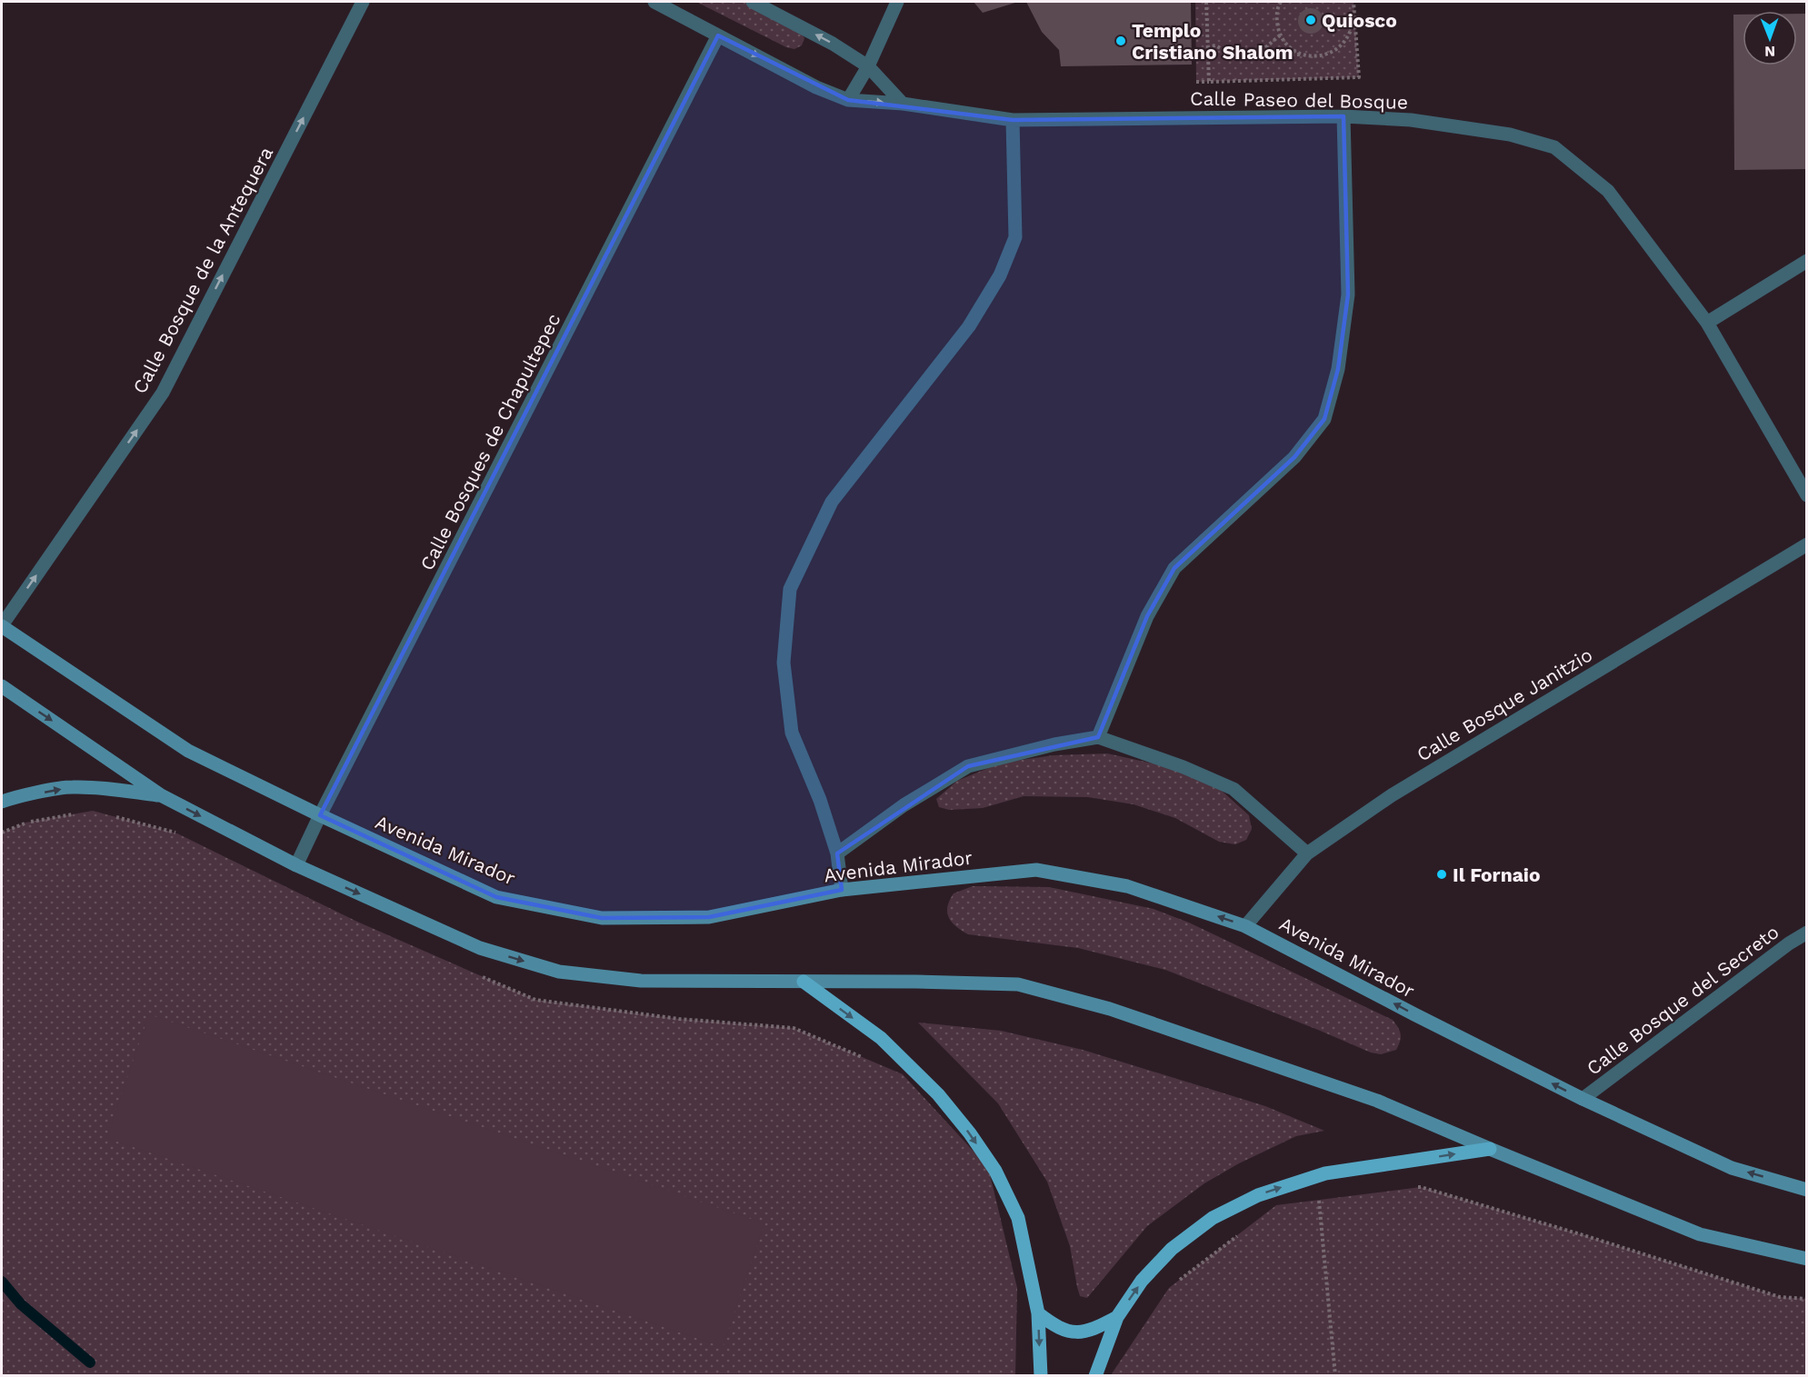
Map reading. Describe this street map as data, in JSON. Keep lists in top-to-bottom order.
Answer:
{
  "streets": {
    "main road": ["Avenida Mirador"],
    "street": [
      "Calle Paseo del Bosque",
      "Calle Bosque de la Antequera",
      "Calle Bosques de Chapultepec",
      "Calle Bosque Janitzio",
      "Calle Bosque del Secreto"
    ]
  },
  "crossings": [
    ["Calle Paseo del Bosque", "Calle Bosques de Chapultepec"],
    ["Calle Bosque de la Antequera", "Avenida Mirador"],
    ["Calle Bosques de Chapultepec", "Avenida Mirador"],
    ["Calle Bosque Janitzio", "Avenida Mirador"],
    ["Avenida Mirador", "Calle Bosque del Secreto"]
  ],
  "one_way": ["Calle Bosque de la Antequera"],
  "places": ["Quiosco", "Templo Cristiano Shalom", "Il Fornaio"],
  "north": "bottom"
}
